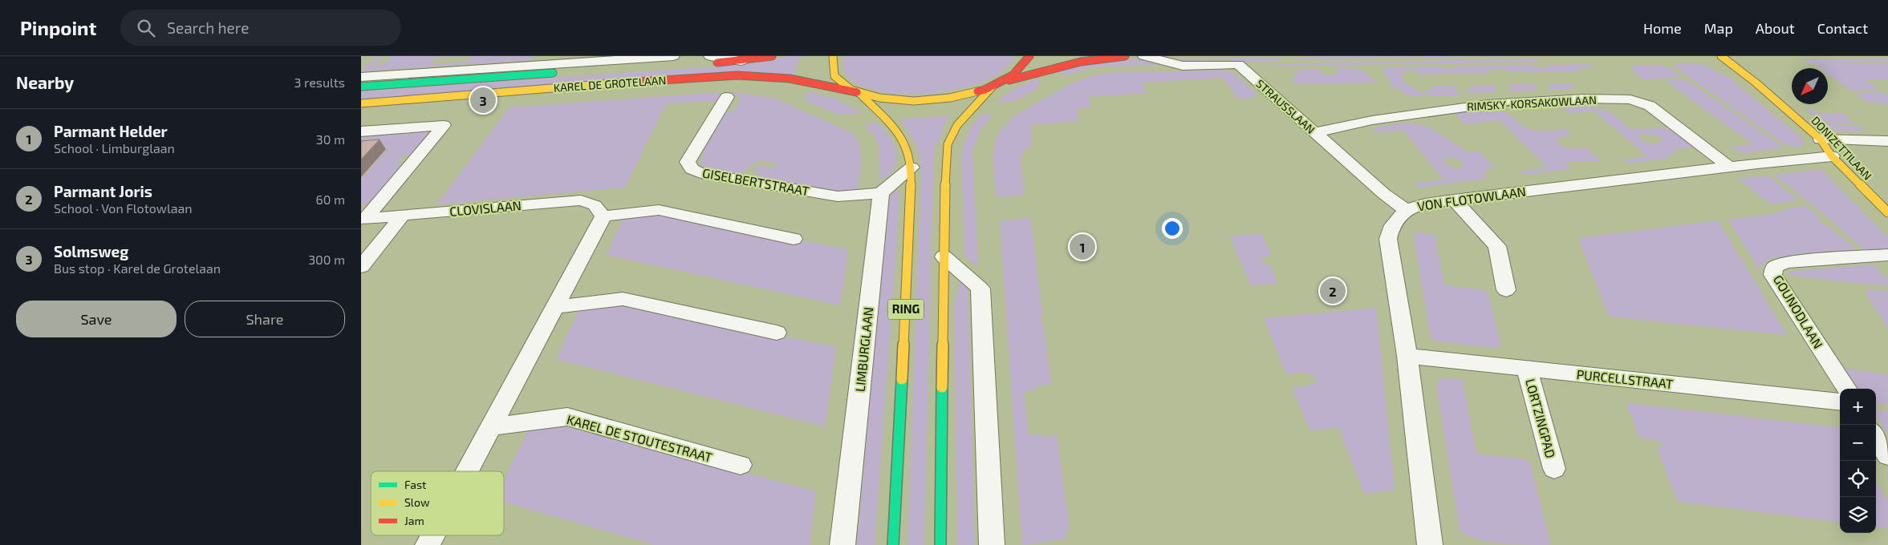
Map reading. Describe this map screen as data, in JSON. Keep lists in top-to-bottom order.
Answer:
{
  "streets": {
    "main road": ["KAREL DE GROTELAAN", "DONIZETTILAAN", "RING"],
    "street": [
      "RIMSKY-KORSAKOWLAAN",
      "STRAUSSLAAN",
      "GISELBERTSTRAAT",
      "VON FLOTOWLAAN",
      "CLOVISLAAN",
      "GOUNODLAAN",
      "LIMBURGLAAN",
      "PURCELLSTRAAT",
      "LORTZINGPAD",
      "KAREL DE STOUTESTRAAT"
    ]
  },
  "crossings": [
    ["KAREL DE GROTELAAN", "RING"],
    ["RIMSKY-KORSAKOWLAAN", "STRAUSSLAAN"],
    ["RIMSKY-KORSAKOWLAAN", "VON FLOTOWLAAN"],
    ["STRAUSSLAAN", "VON FLOTOWLAAN"],
    ["DONIZETTILAAN", "VON FLOTOWLAAN"],
    ["GISELBERTSTRAAT", "LIMBURGLAAN"],
    ["VON FLOTOWLAAN", "PURCELLSTRAAT"],
    ["PURCELLSTRAAT", "LORTZINGPAD"]
  ],
  "legend": ["Fast", "Slow", "Jam"],
  "north": "bottom left",
  "page": {
    "header": "Pinpoint",
    "search": "Search here",
    "nav": [
      "Home",
      "Map",
      "About",
      "Contact"
    ],
    "heading": ["Nearby", "3 results"],
    "pins": ["3", "1", "2"],
    "list": [
      {
        "mark": "1",
        "name": "Parmant Helder",
        "note": "School · Limburglaan",
        "value": "30 m"
      },
      {
        "mark": "2",
        "name": "Parmant Joris",
        "note": "School · Von Flotowlaan",
        "value": "60 m"
      },
      {
        "mark": "3",
        "name": "Solmsweg",
        "note": "Bus stop · Karel de Grotelaan",
        "value": "300 m"
      }
    ],
    "buttons": ["Save", "Share"],
    "map_buttons": ["+", "−"]
  }
}
